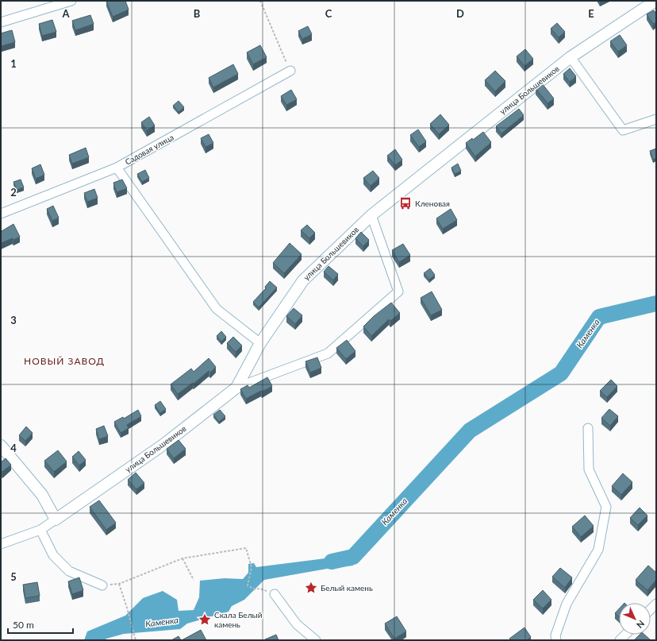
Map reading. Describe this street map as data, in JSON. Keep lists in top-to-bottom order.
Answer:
{
  "streets": {
    "street": ["улица Большевиков", "Садовая улица"]
  },
  "districts": ["НОВЫЙ ЗАВОД"],
  "water": ["Каменка"],
  "places": {
    "bus stop": ["Кленовая"],
    "place": ["Белый камень", "Скала Белый камень"]
  },
  "scale_bar": "50 m",
  "north": "bottom right",
  "grid": {
    "columns": [
      "A",
      "B",
      "C",
      "D",
      "E"
    ],
    "rows": [
      "1",
      "2",
      "3",
      "4",
      "5"
    ]
  }
}
